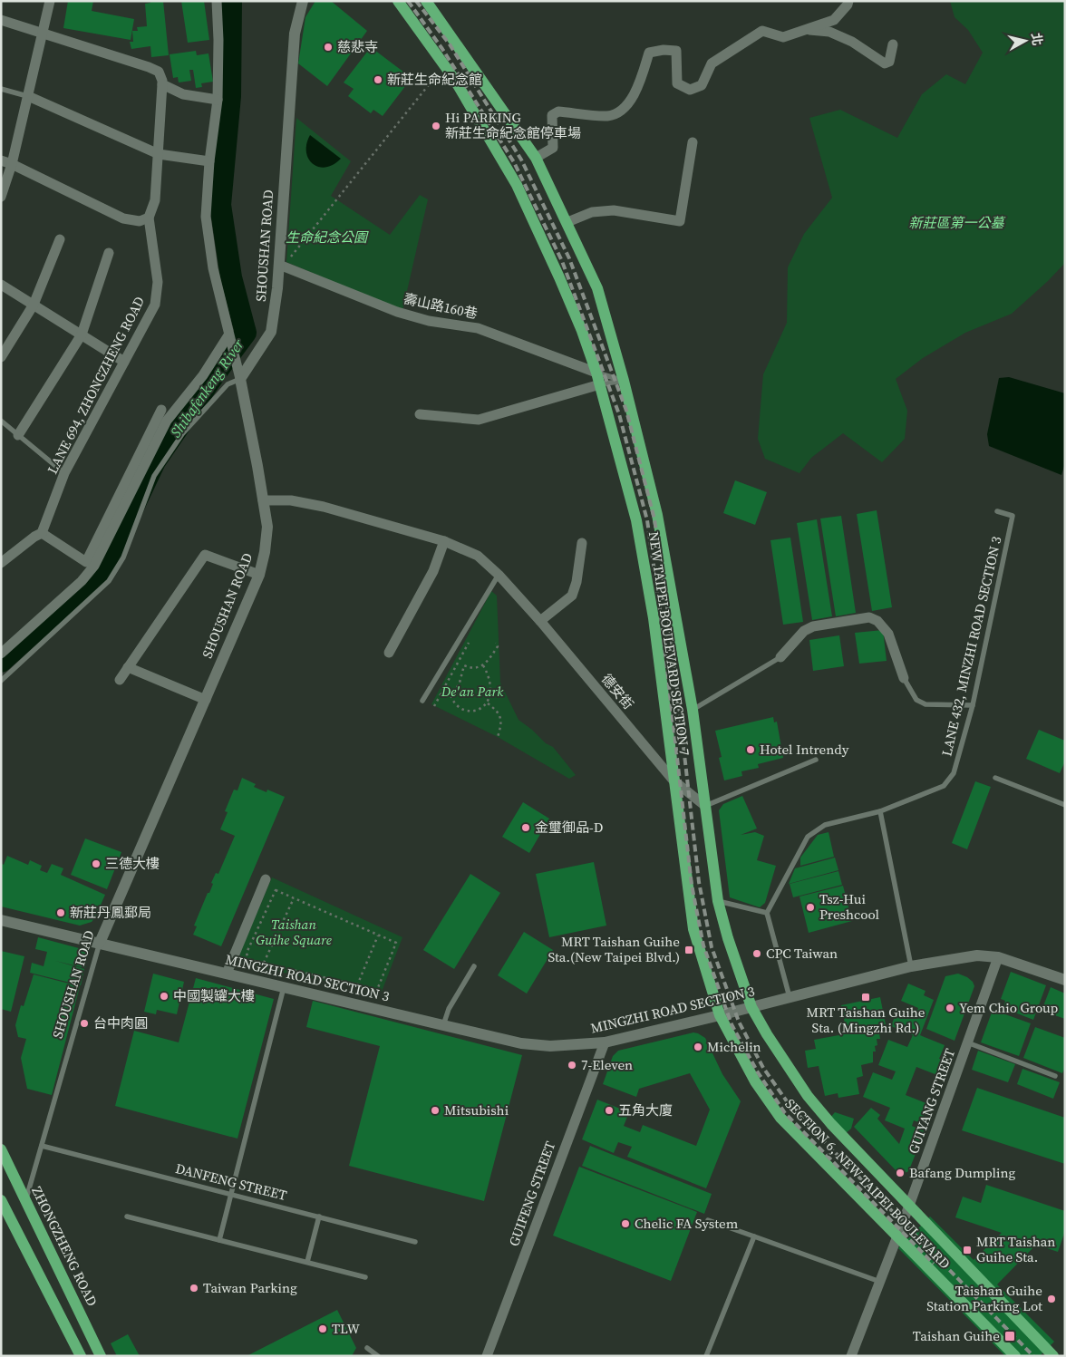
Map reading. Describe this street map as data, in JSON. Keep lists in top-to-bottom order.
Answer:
{
  "streets": {
    "main road": [
      "SHOUSHAN ROAD",
      "NEW TAIPEI BOULEVARD SECTION 7",
      "MINGZHI ROAD SECTION 3",
      "SECTION 6, NEW TAIPEI BOULEVARD",
      "ZHONGZHENG ROAD"
    ],
    "street": [
      "壽山路160巷",
      "LANE 694, ZHONGZHENG ROAD",
      "德安街",
      "GUIYANG STREET",
      "GUIFENG STREET"
    ],
    "lane": ["LANE 432, MINZHI ROAD SECTION 3", "DANFENG STREET"]
  },
  "crossings": [
    ["SHOUSHAN ROAD", "壽山路160巷"],
    ["SHOUSHAN ROAD", "德安街"],
    ["SHOUSHAN ROAD", "MINGZHI ROAD SECTION 3"],
    ["SHOUSHAN ROAD", "DANFENG STREET"],
    ["SHOUSHAN ROAD", "ZHONGZHENG ROAD"],
    ["壽山路160巷", "NEW TAIPEI BOULEVARD SECTION 7"],
    ["NEW TAIPEI BOULEVARD SECTION 7", "德安街"],
    ["NEW TAIPEI BOULEVARD SECTION 7", "MINGZHI ROAD SECTION 3"],
    ["NEW TAIPEI BOULEVARD SECTION 7", "SECTION 6, NEW TAIPEI BOULEVARD"],
    ["MINGZHI ROAD SECTION 3", "GUIYANG STREET"],
    ["MINGZHI ROAD SECTION 3", "SECTION 6, NEW TAIPEI BOULEVARD"],
    ["MINGZHI ROAD SECTION 3", "GUIFENG STREET"],
    ["GUIYANG STREET", "SECTION 6, NEW TAIPEI BOULEVARD"]
  ],
  "water": ["Shibafenkeng River"],
  "parks": [
    "新莊區第一公墓",
    "生命紀念公園",
    "De'an Park",
    "Taishan Guihe Square"
  ],
  "places": {
    "other": [
      "慈悲寺",
      "新莊生命紀念館",
      "Hi PARKING 新莊生命紀念館停車場",
      "Hotel Intrendy",
      "金璽御品-D",
      "三德大樓",
      "Tsz-Hui Preshcool",
      "新莊丹鳳郵局",
      "CPC Taiwan",
      "中國製罐大樓",
      "Yem Chio Group",
      "台中肉圓",
      "Michelin",
      "7-Eleven",
      "Mitsubishi",
      "五角大廈",
      "Bafang Dumpling",
      "Chelic FA System",
      "Taiwan Parking",
      "Taishan Guihe Station Parking Lot",
      "TLW"
    ],
    "transit": [
      "MRT Taishan Guihe Sta.(New Taipei Blvd.)",
      "MRT Taishan Guihe Sta. (Mingzhi Rd.)",
      "MRT Taishan Guihe Sta.",
      "Taishan Guihe"
    ]
  },
  "north": "right"
}
